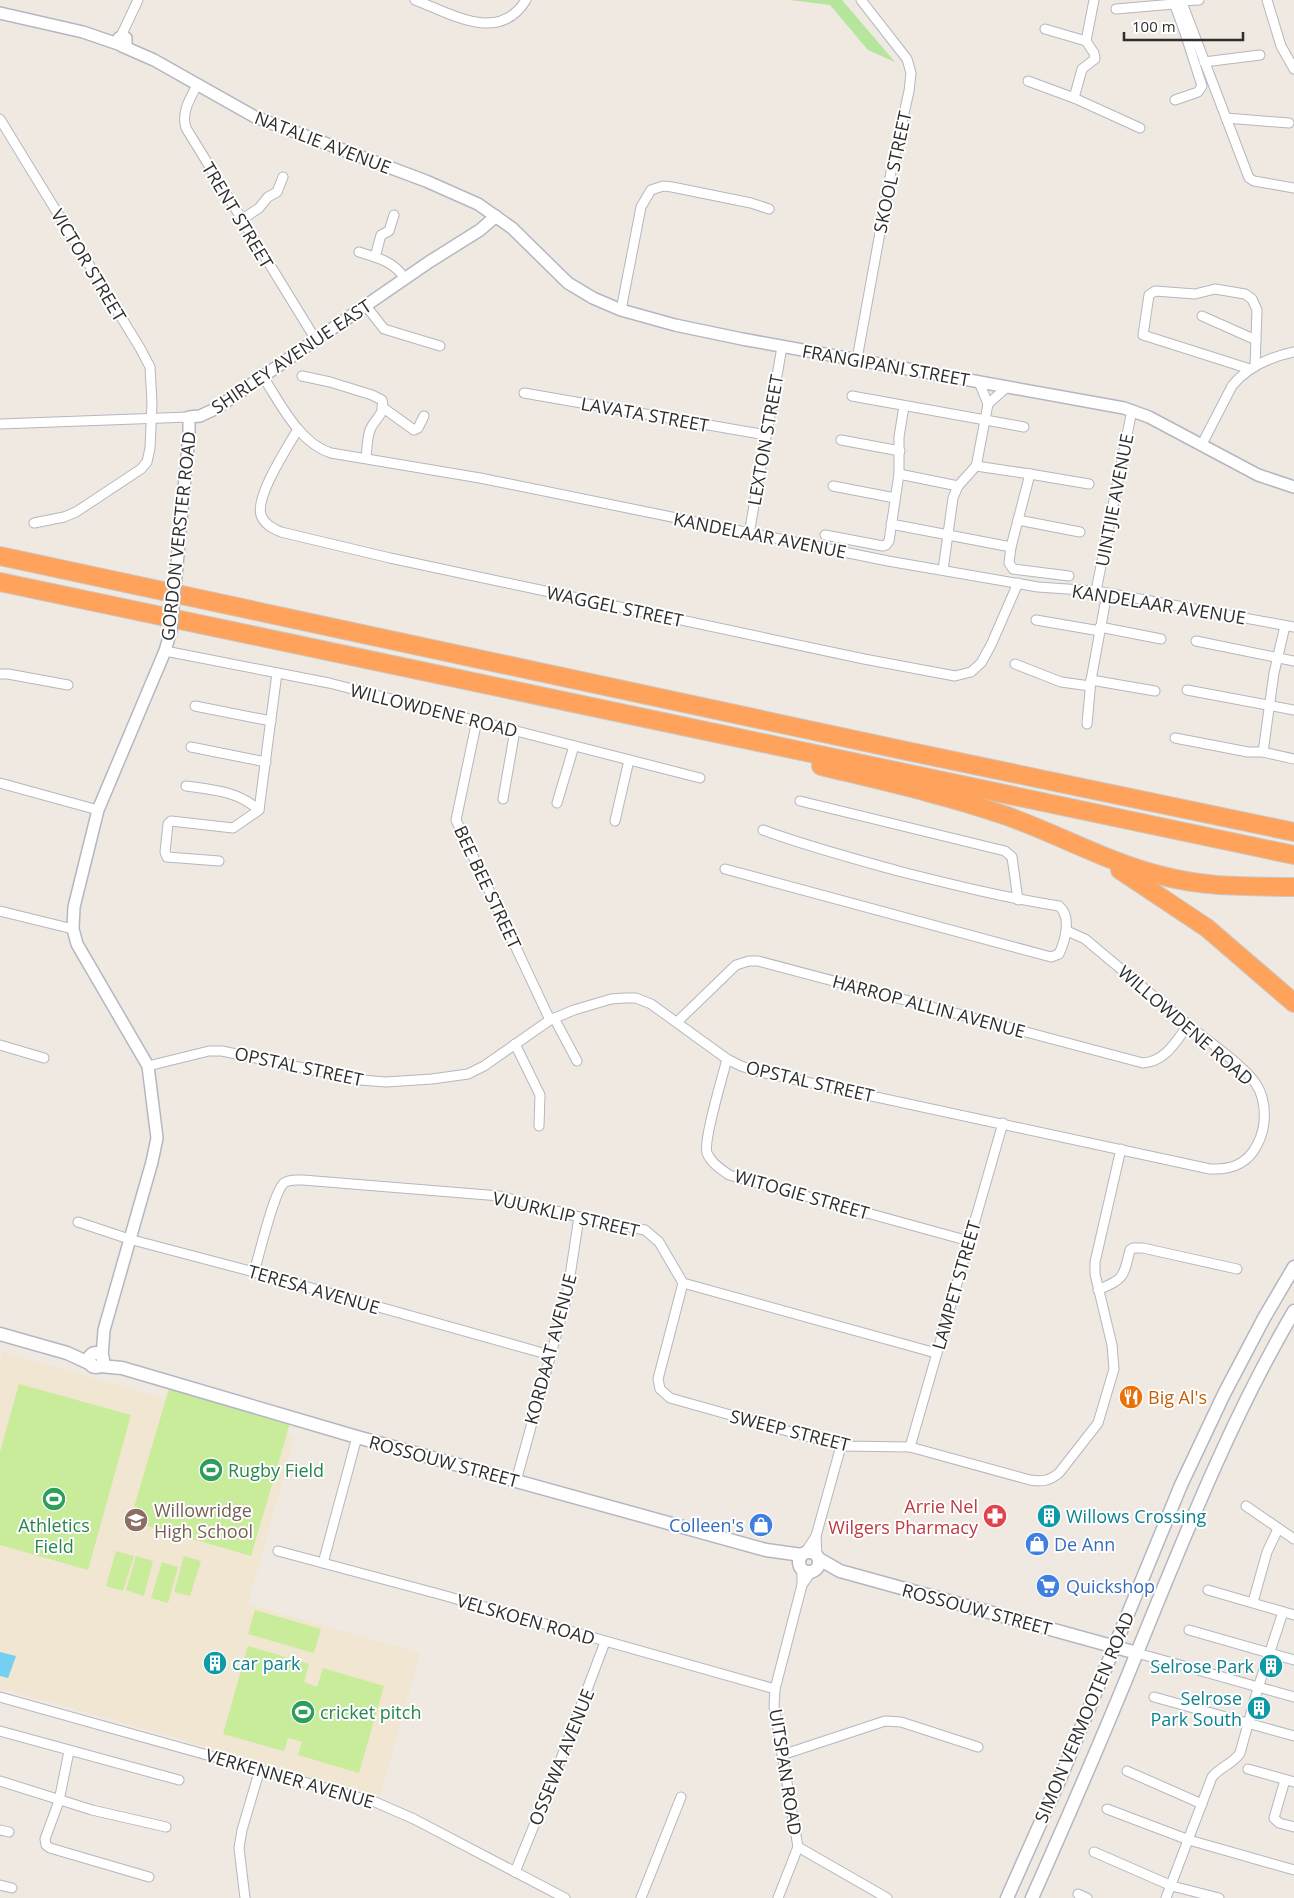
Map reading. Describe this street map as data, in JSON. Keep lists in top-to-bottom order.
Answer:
{
  "streets": {
    "main road": ["ROSSOUW STREET", "SIMON VERMOOTEN ROAD"],
    "street": [
      "NATALIE AVENUE",
      "SKOOL STREET",
      "TRENT STREET",
      "VICTOR STREET",
      "SHIRLEY AVENUE EAST",
      "FRANGIPANI STREET",
      "LAVATA STREET",
      "LEXTON STREET",
      "UINTJIE AVENUE",
      "KANDELAAR AVENUE",
      "GORDON VERSTER ROAD",
      "WAGGEL STREET",
      "WILLOWDENE ROAD",
      "BEE BEE STREET",
      "HARROP ALLIN AVENUE",
      "OPSTAL STREET",
      "WITOGIE STREET",
      "VUURKLIP STREET",
      "LAMPET STREET",
      "TERESA AVENUE",
      "KORDAAT AVENUE",
      "SWEEP STREET",
      "VELSKOEN ROAD",
      "OSSEWA AVENUE",
      "UITSPAN ROAD",
      "VERKENNER AVENUE"
    ]
  },
  "crossings": [
    ["NATALIE AVENUE", "TRENT STREET"],
    ["NATALIE AVENUE", "SHIRLEY AVENUE EAST"],
    ["NATALIE AVENUE", "FRANGIPANI STREET"],
    ["SKOOL STREET", "FRANGIPANI STREET"],
    ["TRENT STREET", "SHIRLEY AVENUE EAST"],
    ["VICTOR STREET", "SHIRLEY AVENUE EAST"],
    ["SHIRLEY AVENUE EAST", "FRANGIPANI STREET"],
    ["SHIRLEY AVENUE EAST", "KANDELAAR AVENUE"],
    ["SHIRLEY AVENUE EAST", "GORDON VERSTER ROAD"],
    ["FRANGIPANI STREET", "LEXTON STREET"],
    ["FRANGIPANI STREET", "UINTJIE AVENUE"],
    ["LAVATA STREET", "LEXTON STREET"],
    ["LEXTON STREET", "KANDELAAR AVENUE"],
    ["UINTJIE AVENUE", "KANDELAAR AVENUE"],
    ["KANDELAAR AVENUE", "WAGGEL STREET"],
    ["GORDON VERSTER ROAD", "WILLOWDENE ROAD"],
    ["GORDON VERSTER ROAD", "OPSTAL STREET"],
    ["GORDON VERSTER ROAD", "TERESA AVENUE"],
    ["GORDON VERSTER ROAD", "ROSSOUW STREET"],
    ["WILLOWDENE ROAD", "BEE BEE STREET"],
    ["WILLOWDENE ROAD", "HARROP ALLIN AVENUE"],
    ["WILLOWDENE ROAD", "OPSTAL STREET"],
    ["BEE BEE STREET", "OPSTAL STREET"],
    ["HARROP ALLIN AVENUE", "OPSTAL STREET"],
    ["OPSTAL STREET", "WITOGIE STREET"],
    ["OPSTAL STREET", "LAMPET STREET"],
    ["WITOGIE STREET", "LAMPET STREET"],
    ["VUURKLIP STREET", "TERESA AVENUE"],
    ["VUURKLIP STREET", "KORDAAT AVENUE"],
    ["VUURKLIP STREET", "SWEEP STREET"],
    ["LAMPET STREET", "SWEEP STREET"],
    ["TERESA AVENUE", "KORDAAT AVENUE"],
    ["KORDAAT AVENUE", "ROSSOUW STREET"],
    ["SWEEP STREET", "UITSPAN ROAD"],
    ["ROSSOUW STREET", "SIMON VERMOOTEN ROAD"],
    ["ROSSOUW STREET", "UITSPAN ROAD"],
    ["VELSKOEN ROAD", "OSSEWA AVENUE"],
    ["VELSKOEN ROAD", "UITSPAN ROAD"],
    ["OSSEWA AVENUE", "VERKENNER AVENUE"]
  ],
  "places": {
    "restaurant": ["Big Al's"],
    "sports": ["Rugby Field", "Athletics Field", "cricket pitch"],
    "pharmacy": ["Arrie Nel Wilgers Pharmacy"],
    "building": [
      "Willows Crossing",
      "car park",
      "Selrose Park",
      "Selrose Park South"
    ],
    "school or university": ["Willowridge High School"],
    "shop": ["Colleen's", "De Ann"],
    "supermarket": ["Quickshop"]
  },
  "scale_bar": "100 m"
}
